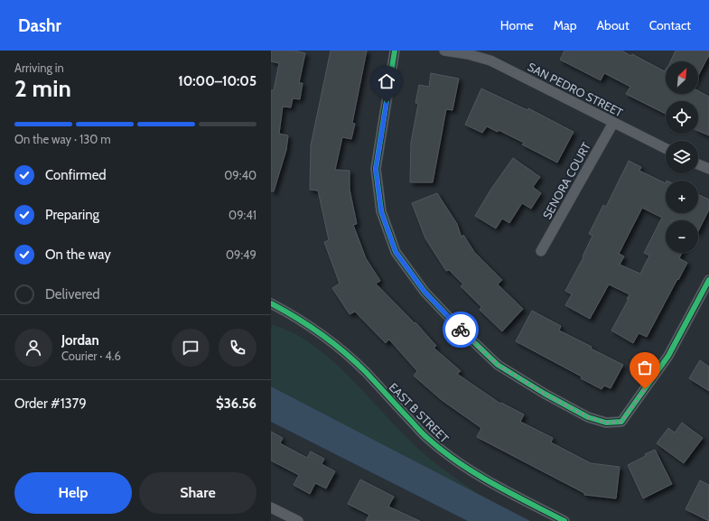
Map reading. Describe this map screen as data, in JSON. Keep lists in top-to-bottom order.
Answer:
{
  "streets": {
    "street": ["SAN PEDRO STREET", "SENORA COURT", "EAST B STREET"]
  },
  "crossings": [
    ["SAN PEDRO STREET", "SENORA COURT"]
  ],
  "north": "top right",
  "page": {
    "header": "Dashr",
    "nav": [
      "Home",
      "Map",
      "About",
      "Contact"
    ],
    "heading": ["2 min", "Arriving in", "10:00–10:05"],
    "panel": [
      "Jordan",
      "Courier · 4.6",
      "Order #1379",
      "$36.56"
    ],
    "map_buttons": ["+", "−"],
    "bar": "On the way · 130 m",
    "list": [
      ["Confirmed", "09:40"],
      ["Preparing", "09:41"],
      ["On the way", "09:49"],
      "Delivered"
    ],
    "buttons": ["Help", "Share"]
  }
}
